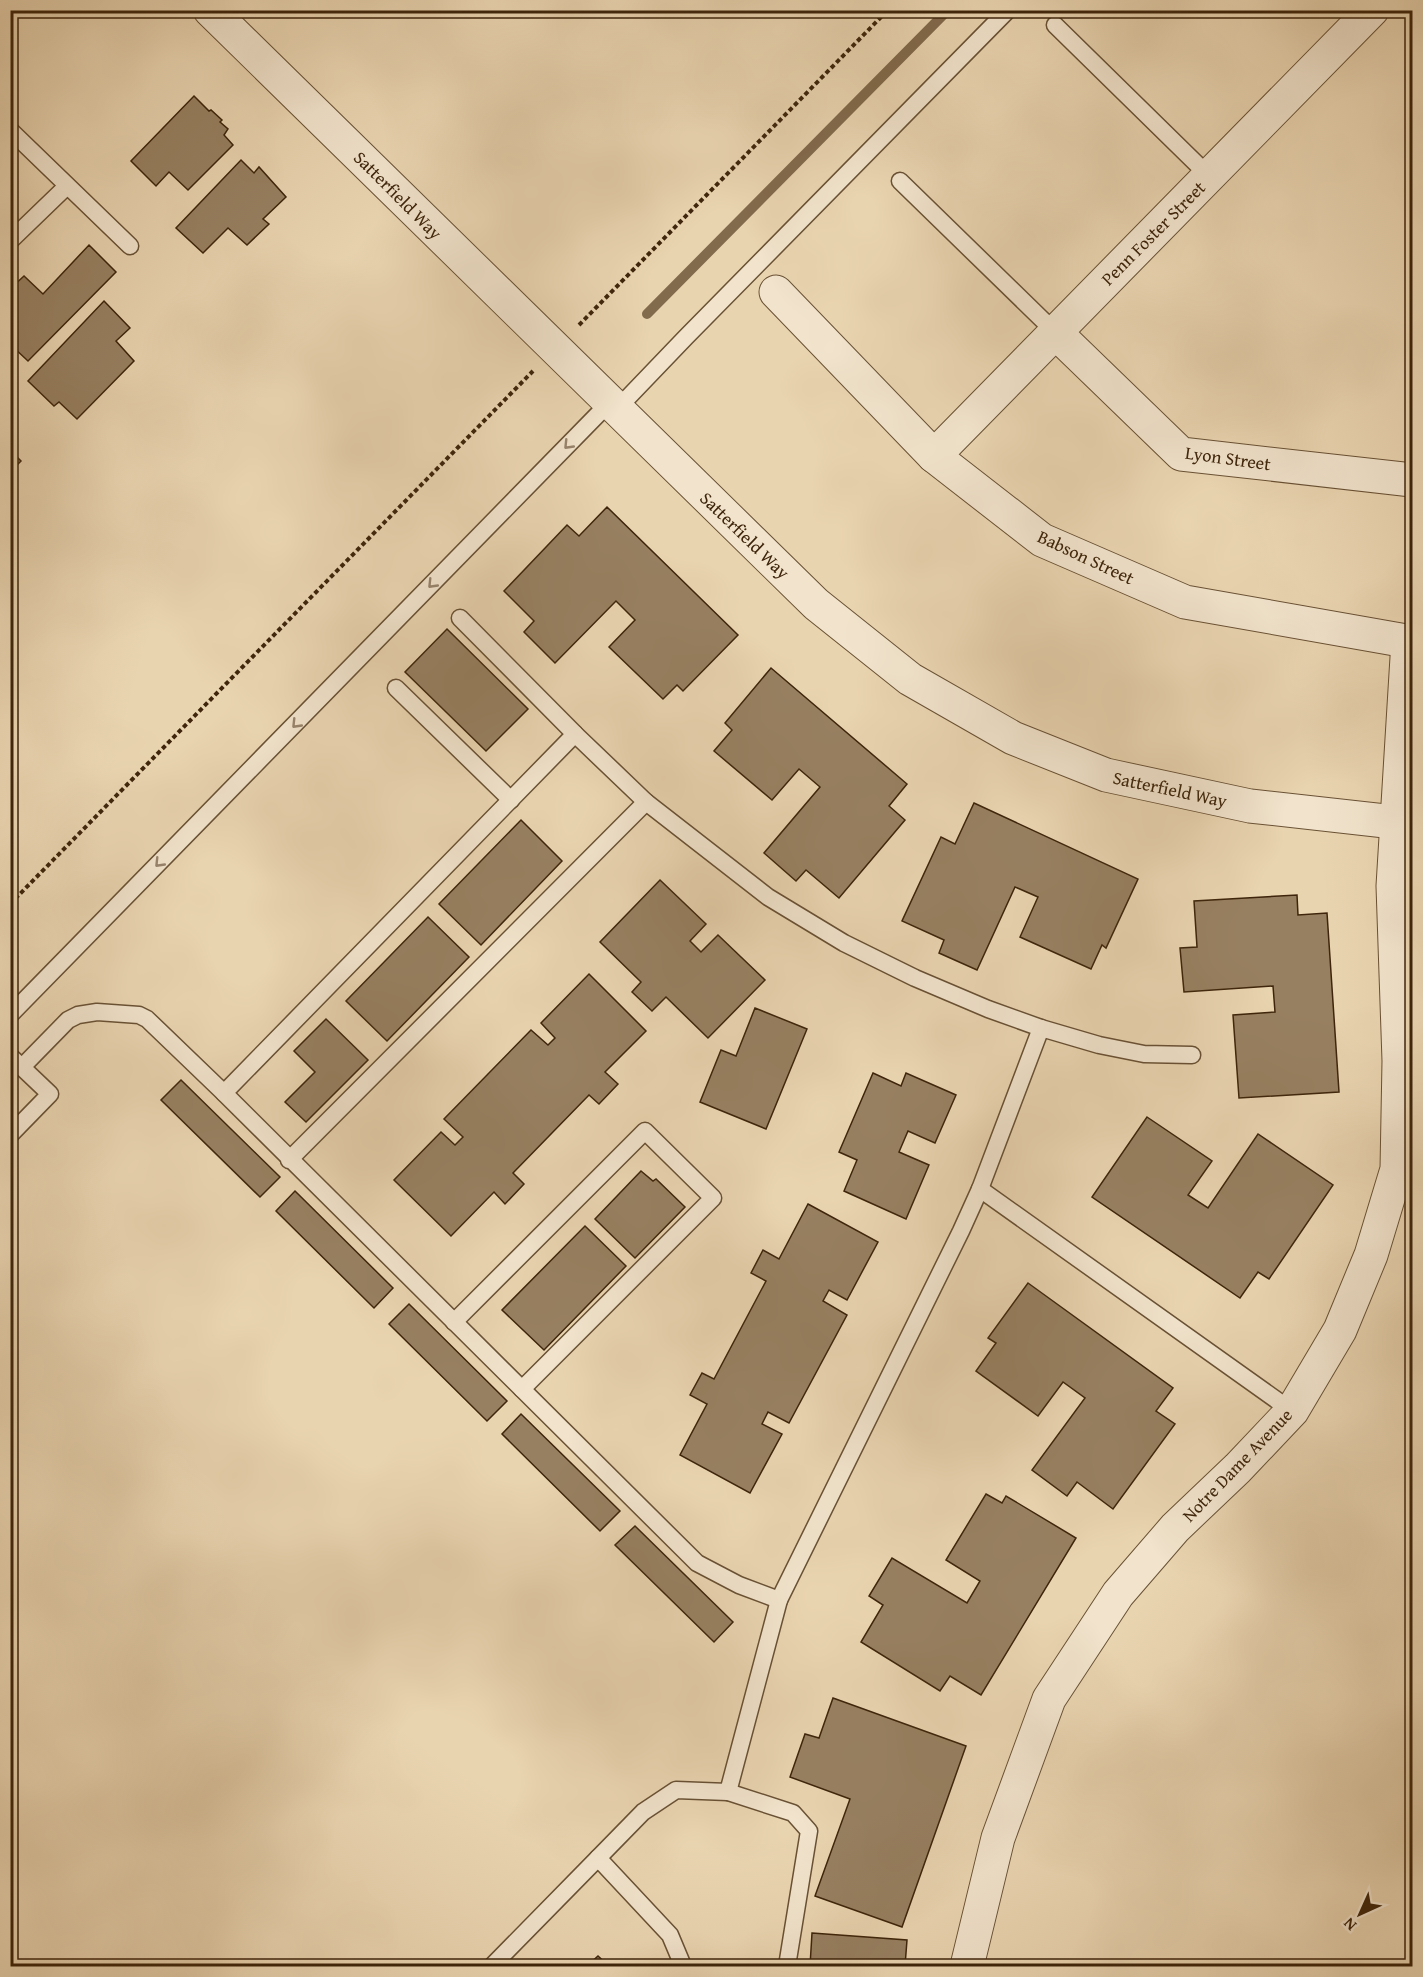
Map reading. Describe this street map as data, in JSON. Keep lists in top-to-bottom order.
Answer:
{
  "streets": {
    "street": [
      "Satterfield Way",
      "Penn Foster Street",
      "Lyon Street",
      "Babson Street",
      "Notre Dame Avenue"
    ]
  },
  "crossings": [
    ["Satterfield Way", "Notre Dame Avenue"],
    ["Penn Foster Street", "Lyon Street"],
    ["Penn Foster Street", "Babson Street"],
    ["Babson Street", "Notre Dame Avenue"]
  ],
  "north": "bottom left"
}
